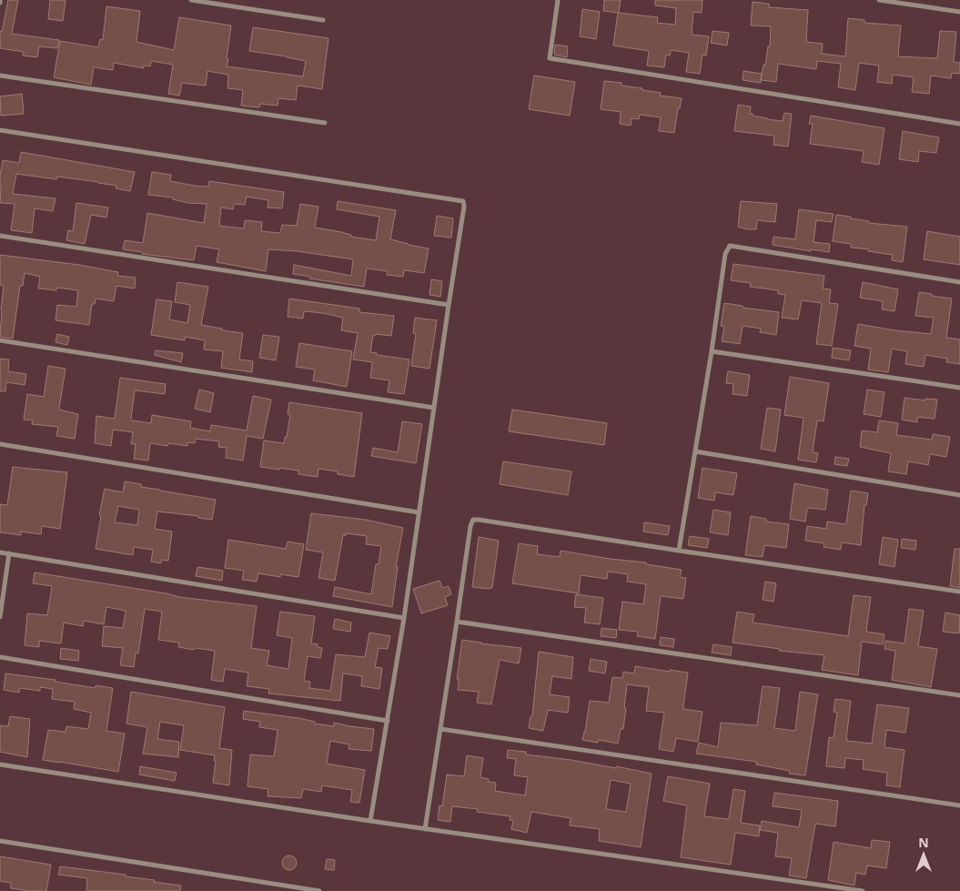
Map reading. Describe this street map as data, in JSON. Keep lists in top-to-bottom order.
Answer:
{
  "north": "top"
}
